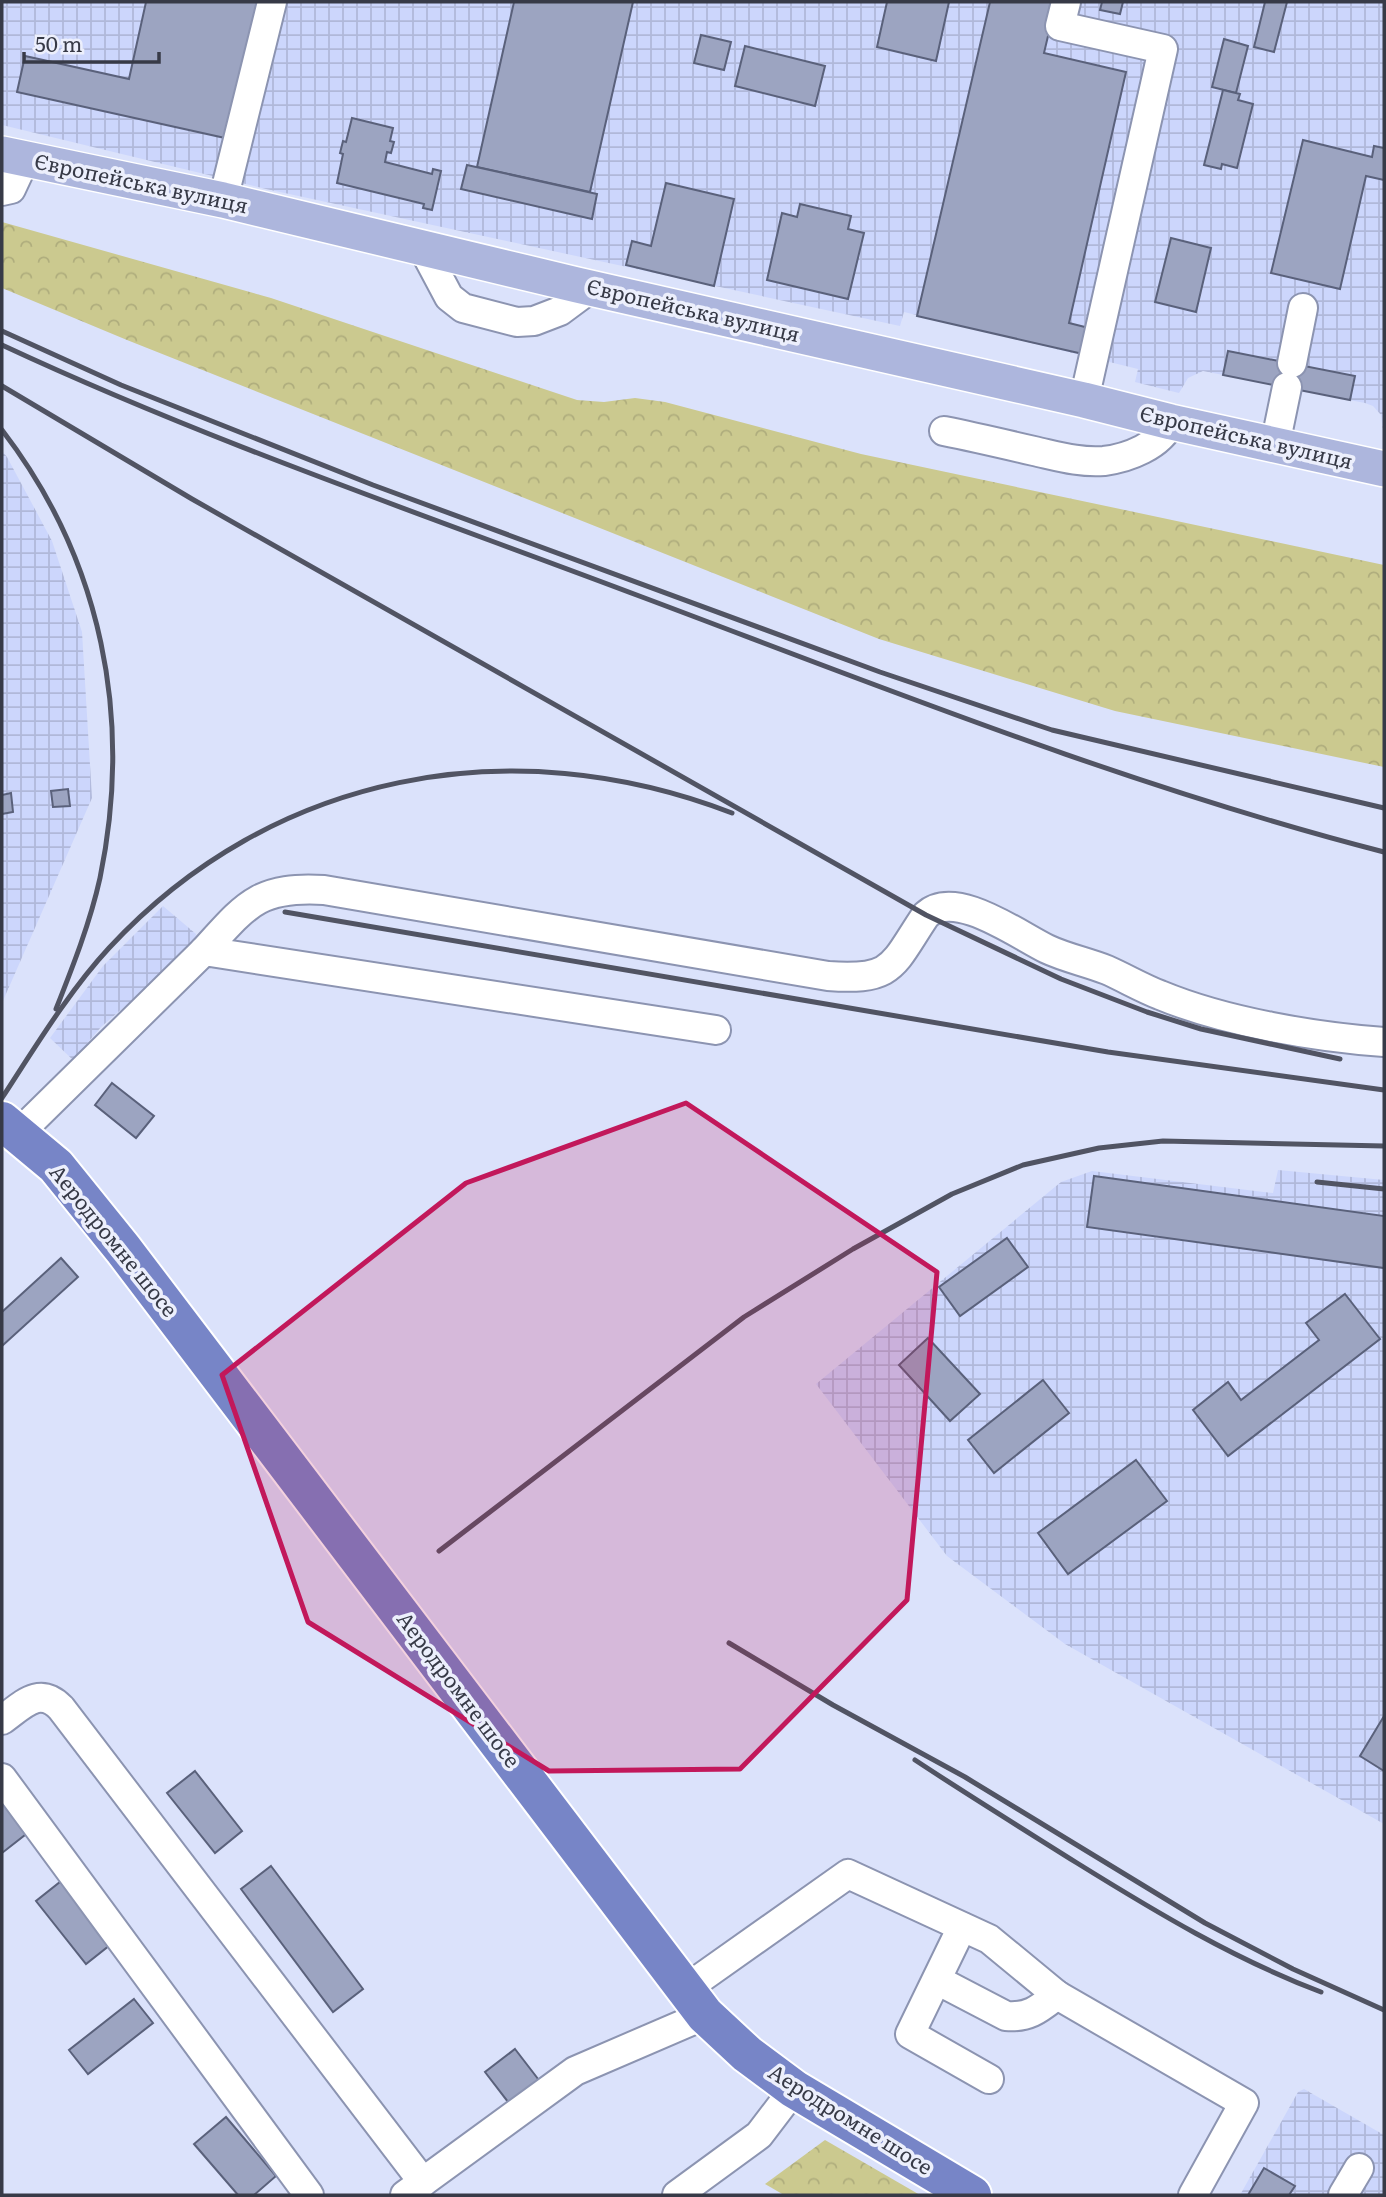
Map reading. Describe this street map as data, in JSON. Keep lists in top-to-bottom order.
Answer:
{
  "streets": {
    "highway": ["Аеродромне шосе"],
    "main road": ["Європейська вулиця"]
  },
  "scale_bar": "50 m"
}
